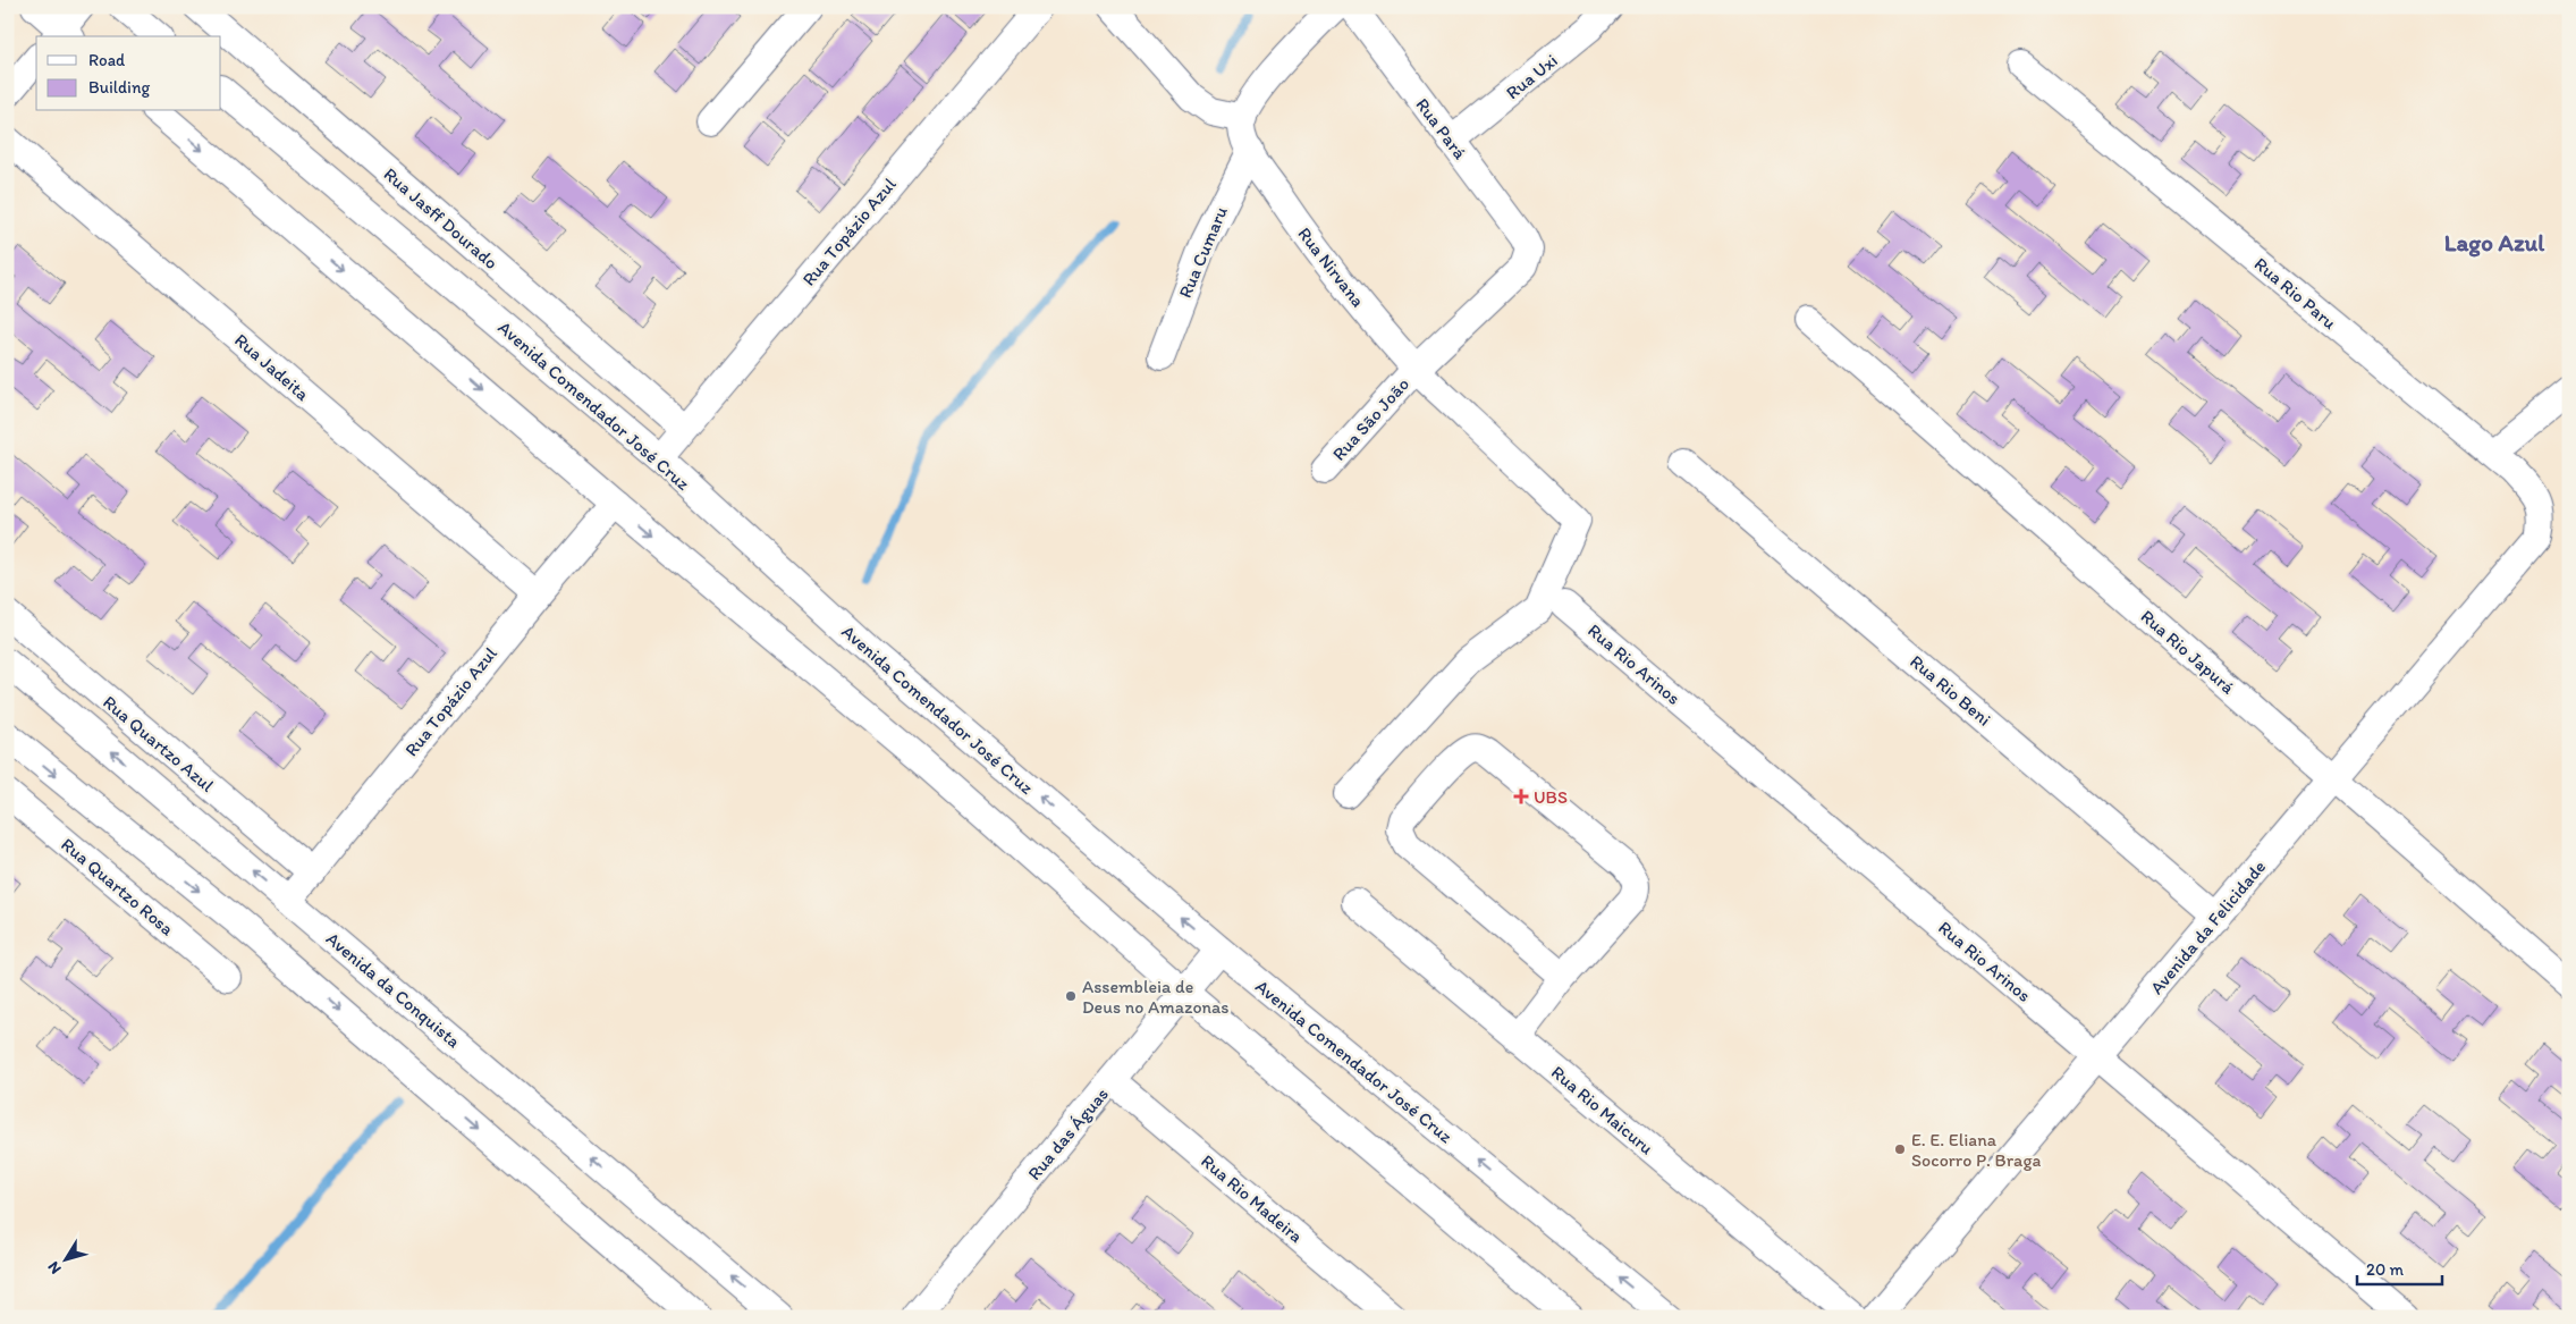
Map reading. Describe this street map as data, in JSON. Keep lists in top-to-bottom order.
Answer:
{
  "streets": {
    "street": [
      "Rua Uxi",
      "Rua Pará",
      "Rua Jasff Dourado",
      "Rua Topázio Azul",
      "Rua Cumaru",
      "Rua Nirvana",
      "Rua Rio Paru",
      "Rua Jadeita",
      "Avenida Comendador José Cruz",
      "Rua São João",
      "Rua Rio Japurá",
      "Rua Rio Arinos",
      "Rua Rio Beni",
      "Rua Quartzo Azul",
      "Rua Quartzo Rosa",
      "Avenida da Felicidade",
      "Avenida da Conquista",
      "Rua Rio Maicuru",
      "Rua das Águas",
      "Rua Rio Madeira"
    ]
  },
  "crossings": [
    ["Rua Uxi", "Rua Pará"],
    ["Rua Pará", "Rua São João"],
    ["Rua Jasff Dourado", "Rua Topázio Azul"],
    ["Rua Topázio Azul", "Rua Jadeita"],
    ["Rua Topázio Azul", "Avenida Comendador José Cruz"],
    ["Rua Topázio Azul", "Rua Quartzo Azul"],
    ["Rua Topázio Azul", "Avenida da Conquista"],
    ["Rua Cumaru", "Rua Nirvana"],
    ["Rua Nirvana", "Rua São João"],
    ["Rua Rio Paru", "Avenida da Felicidade"],
    ["Avenida Comendador José Cruz", "Rua das Águas"],
    ["Rua Rio Japurá", "Avenida da Felicidade"],
    ["Rua Rio Arinos", "Avenida da Felicidade"],
    ["Rua Rio Beni", "Avenida da Felicidade"],
    ["Rua das Águas", "Rua Rio Madeira"]
  ],
  "districts": ["Lago Azul"],
  "places": {
    "health": ["UBS"],
    "other": ["Assembleia de Deus no Amazonas", "E. E. Eliana Socorro P. Braga"]
  },
  "legend": ["Road", "Building"],
  "scale_bar": "20 m",
  "north": "bottom left"
}
